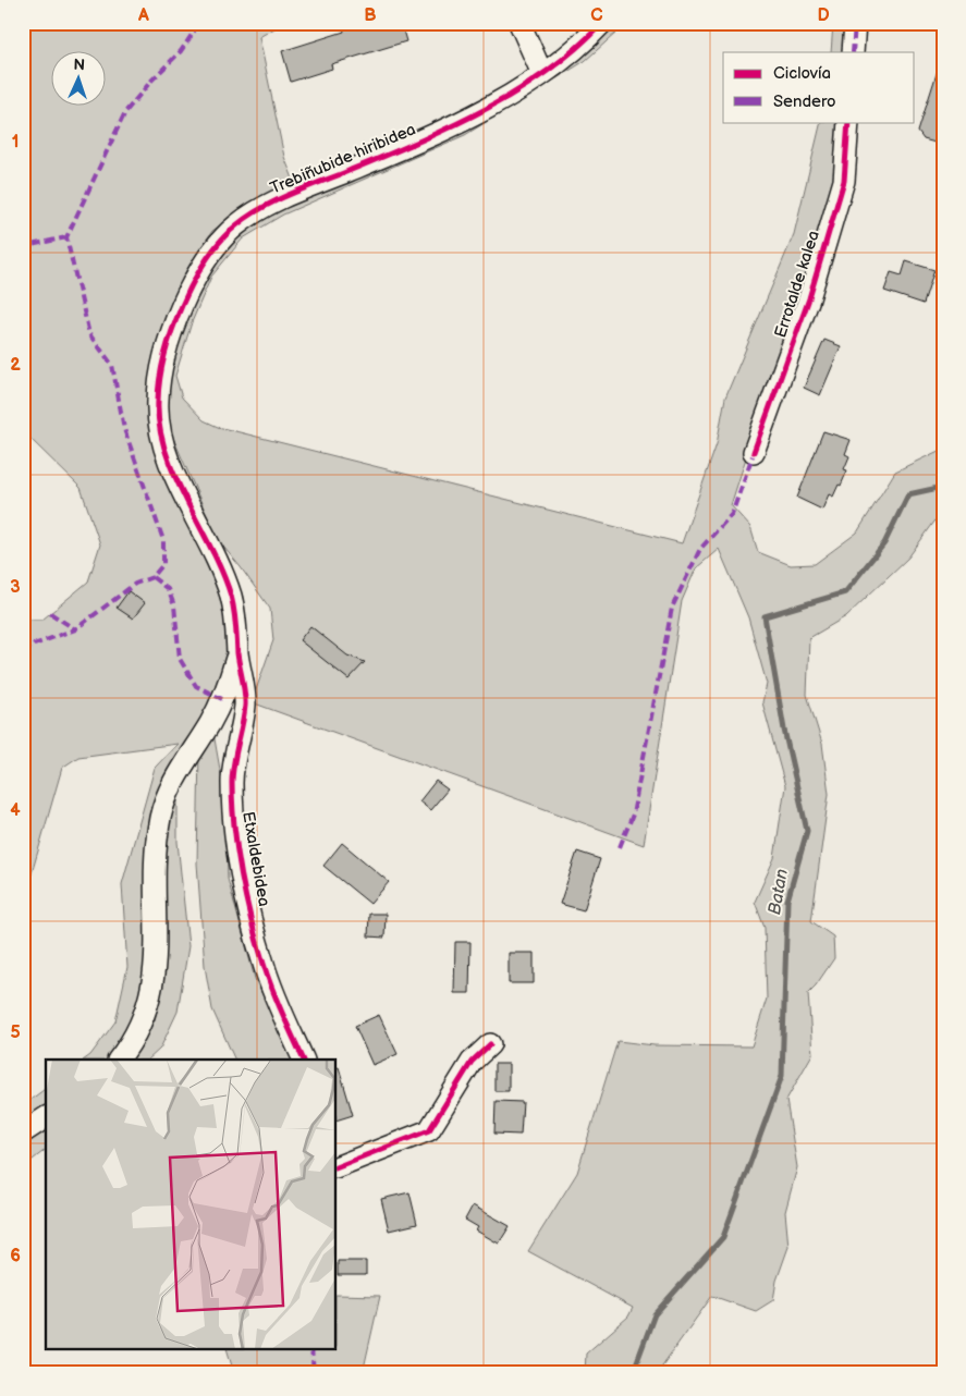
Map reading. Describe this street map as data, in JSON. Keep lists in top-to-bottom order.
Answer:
{
  "streets": {
    "street": ["Trebiñubide hiribidea", "Errotalde kalea", "Etxaldebidea"]
  },
  "crossings": [
    ["Trebiñubide hiribidea", "Etxaldebidea"]
  ],
  "water": ["Batan"],
  "legend": ["Ciclovía", "Sendero"],
  "north": "top",
  "grid": {
    "columns": [
      "A",
      "B",
      "C",
      "D"
    ],
    "rows": [
      "1",
      "2",
      "3",
      "4",
      "5",
      "6"
    ]
  }
}
